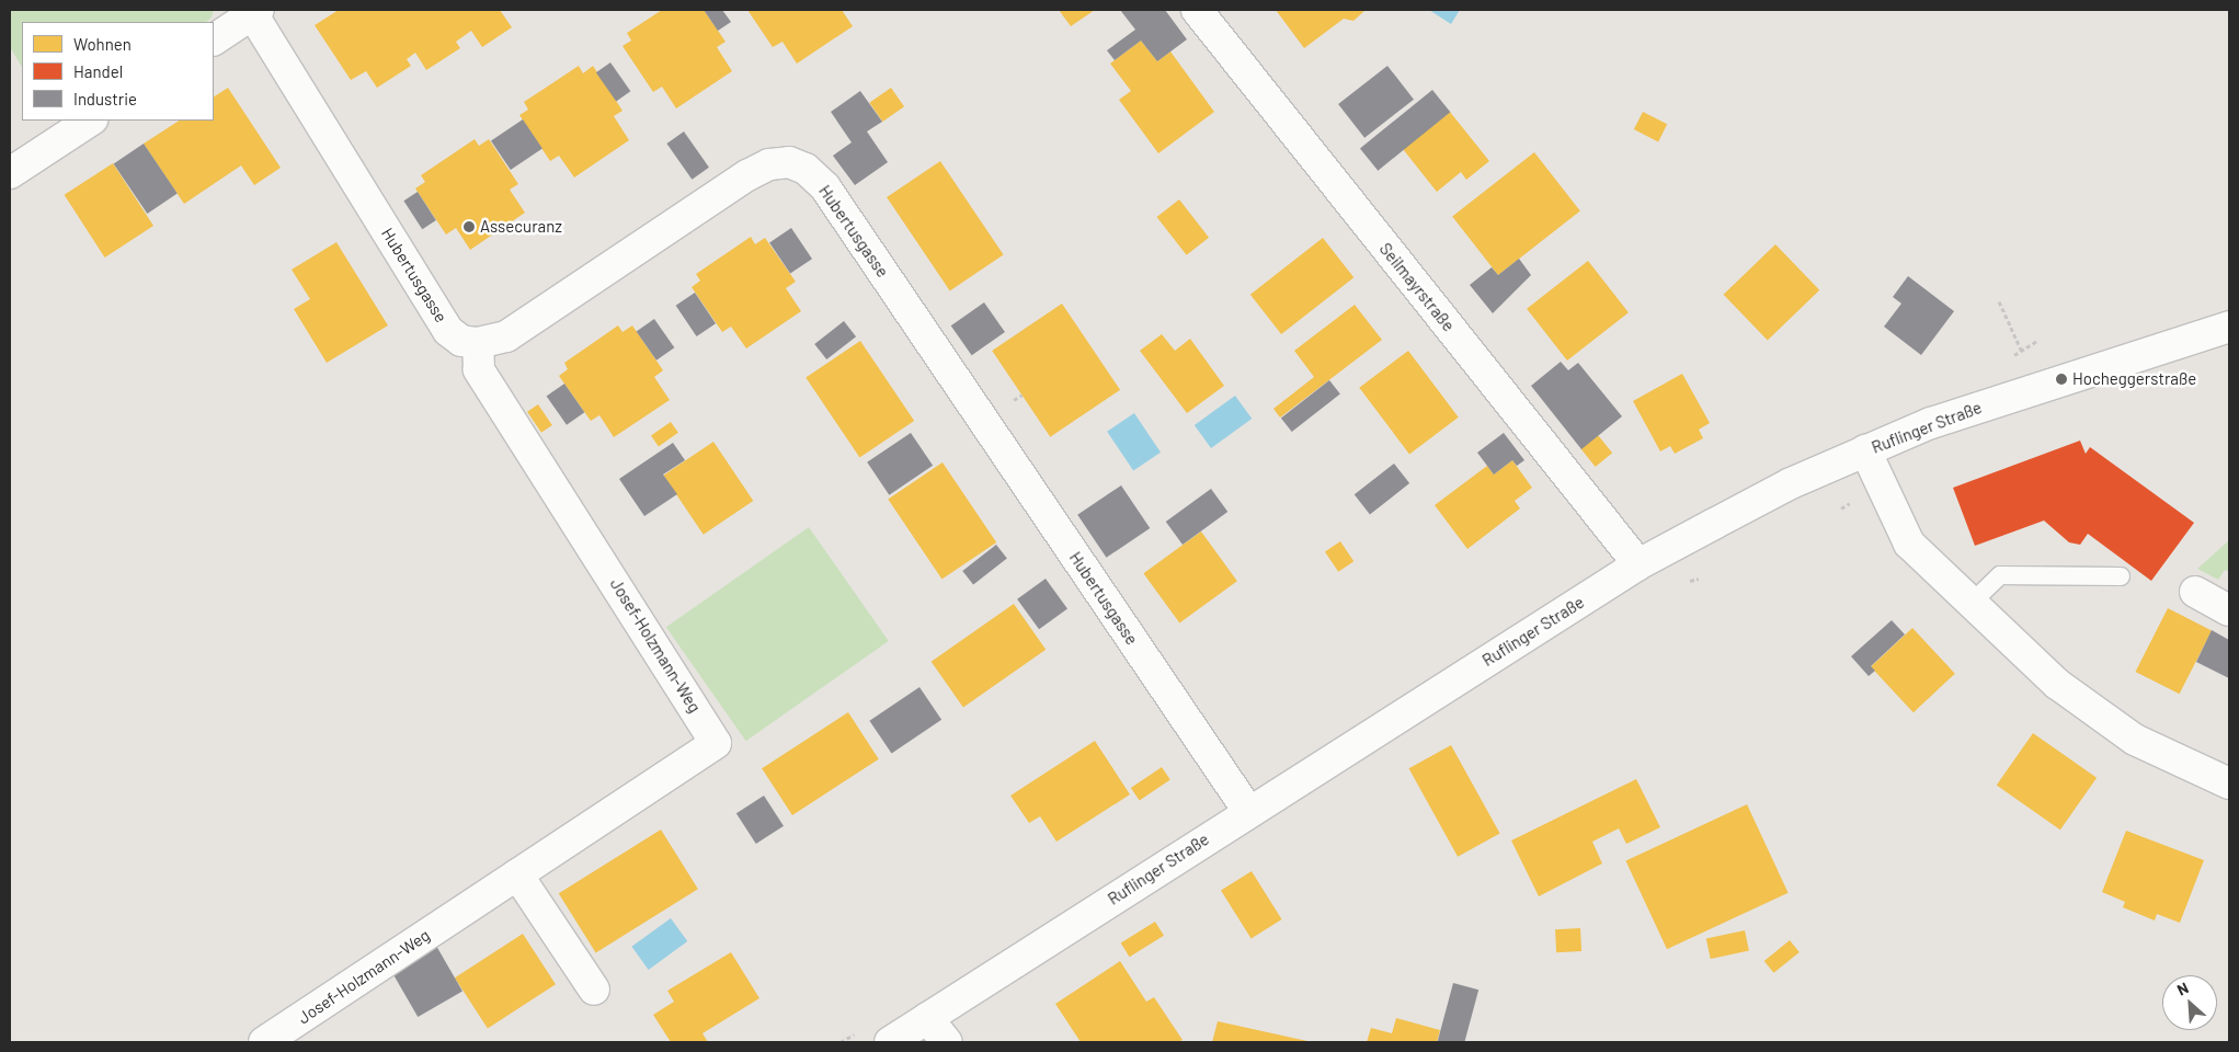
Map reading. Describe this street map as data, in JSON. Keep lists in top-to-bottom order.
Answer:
{
  "streets": {
    "street": [
      "Hubertusgasse",
      "Seilmayrstraße",
      "Ruflinger Straße",
      "Josef-Holzmann-Weg"
    ]
  },
  "crossings": [
    ["Hubertusgasse", "Ruflinger Straße"],
    ["Hubertusgasse", "Josef-Holzmann-Weg"],
    ["Seilmayrstraße", "Ruflinger Straße"]
  ],
  "places": ["Assecuranz", "Hocheggerstraße"],
  "legend": ["Wohnen", "Handel", "Industrie"],
  "north": "top left"
}
